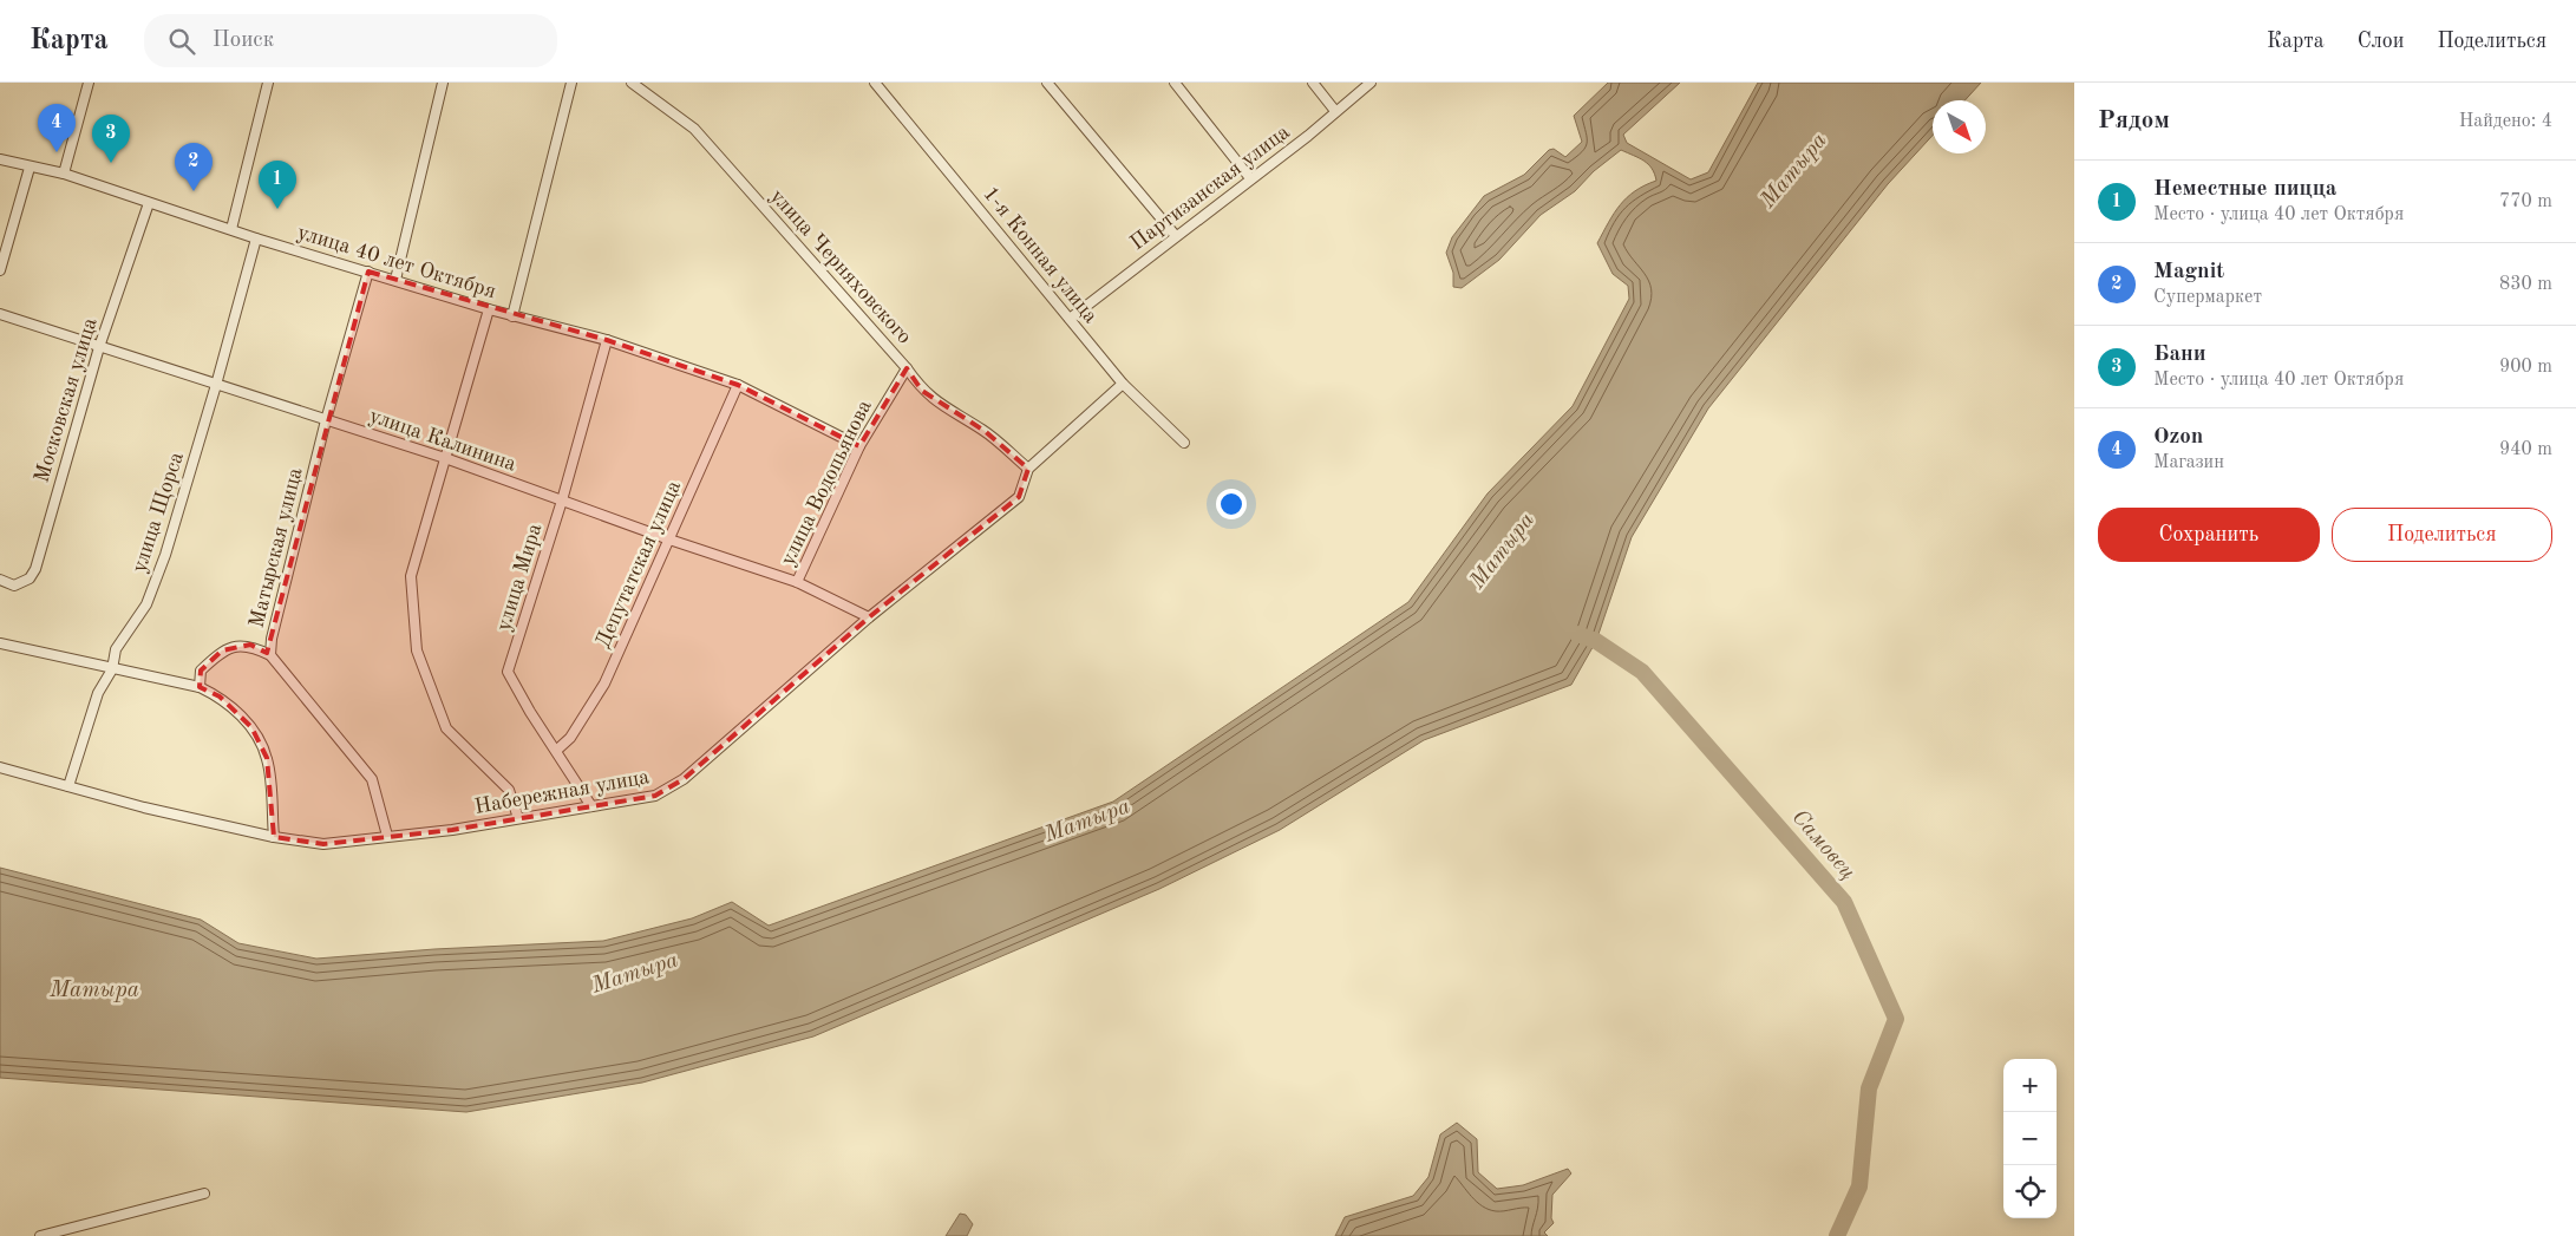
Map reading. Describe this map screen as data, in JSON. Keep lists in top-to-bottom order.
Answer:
{
  "streets": {
    "street": [
      "Партизанская улица",
      "1-я Конная улица",
      "улица 40 лет Октября",
      "улица Черняховского",
      "Московская улица",
      "улица Калинина",
      "улица Водопьянова",
      "улица Щорса",
      "Матырская улица",
      "Депутатская улица",
      "улица Мира",
      "Набережная улица"
    ]
  },
  "crossings": [
    ["Партизанская улица", "1-я Конная улица"],
    ["1-я Конная улица", "Набережная улица"],
    ["улица 40 лет Октября", "Московская улица"],
    ["улица 40 лет Октября", "улица Водопьянова"],
    ["улица 40 лет Октября", "улица Щорса"],
    ["улица 40 лет Октября", "Матырская улица"],
    ["улица 40 лет Октября", "Депутатская улица"],
    ["улица 40 лет Октября", "улица Мира"],
    ["улица Черняховского", "улица Водопьянова"],
    ["улица Черняховского", "Набережная улица"],
    ["Московская улица", "улица Калинина"],
    ["улица Калинина", "улица Водопьянова"],
    ["улица Калинина", "улица Щорса"],
    ["улица Калинина", "Матырская улица"],
    ["улица Калинина", "Депутатская улица"],
    ["улица Калинина", "улица Мира"],
    ["улица Калинина", "Набережная улица"],
    ["улица Щорса", "Набережная улица"],
    ["Матырская улица", "Набережная улица"],
    ["Депутатская улица", "улица Мира"],
    ["улица Мира", "Набережная улица"]
  ],
  "water": ["Матыра", "Самовец"],
  "north": "bottom right",
  "page": {
    "header": "Карта",
    "search": "Поиск",
    "nav": ["Карта", "Слои", "Поделиться"],
    "heading": ["Рядом", "Найдено: 4"],
    "pins": [
      "4",
      "3",
      "2",
      "1"
    ],
    "list": [
      {
        "mark": "1",
        "name": "Неместные пицца",
        "note": "Место · улица 40 лет Октября",
        "value": "770 m"
      },
      {
        "mark": "2",
        "name": "Magnit",
        "note": "Супермаркет",
        "value": "830 m"
      },
      {
        "mark": "3",
        "name": "Бани",
        "note": "Место · улица 40 лет Октября",
        "value": "900 m"
      },
      {
        "mark": "4",
        "name": "Ozon",
        "note": "Магазин",
        "value": "940 m"
      }
    ],
    "buttons": ["Сохранить", "Поделиться"],
    "map_buttons": ["+", "−"]
  }
}
